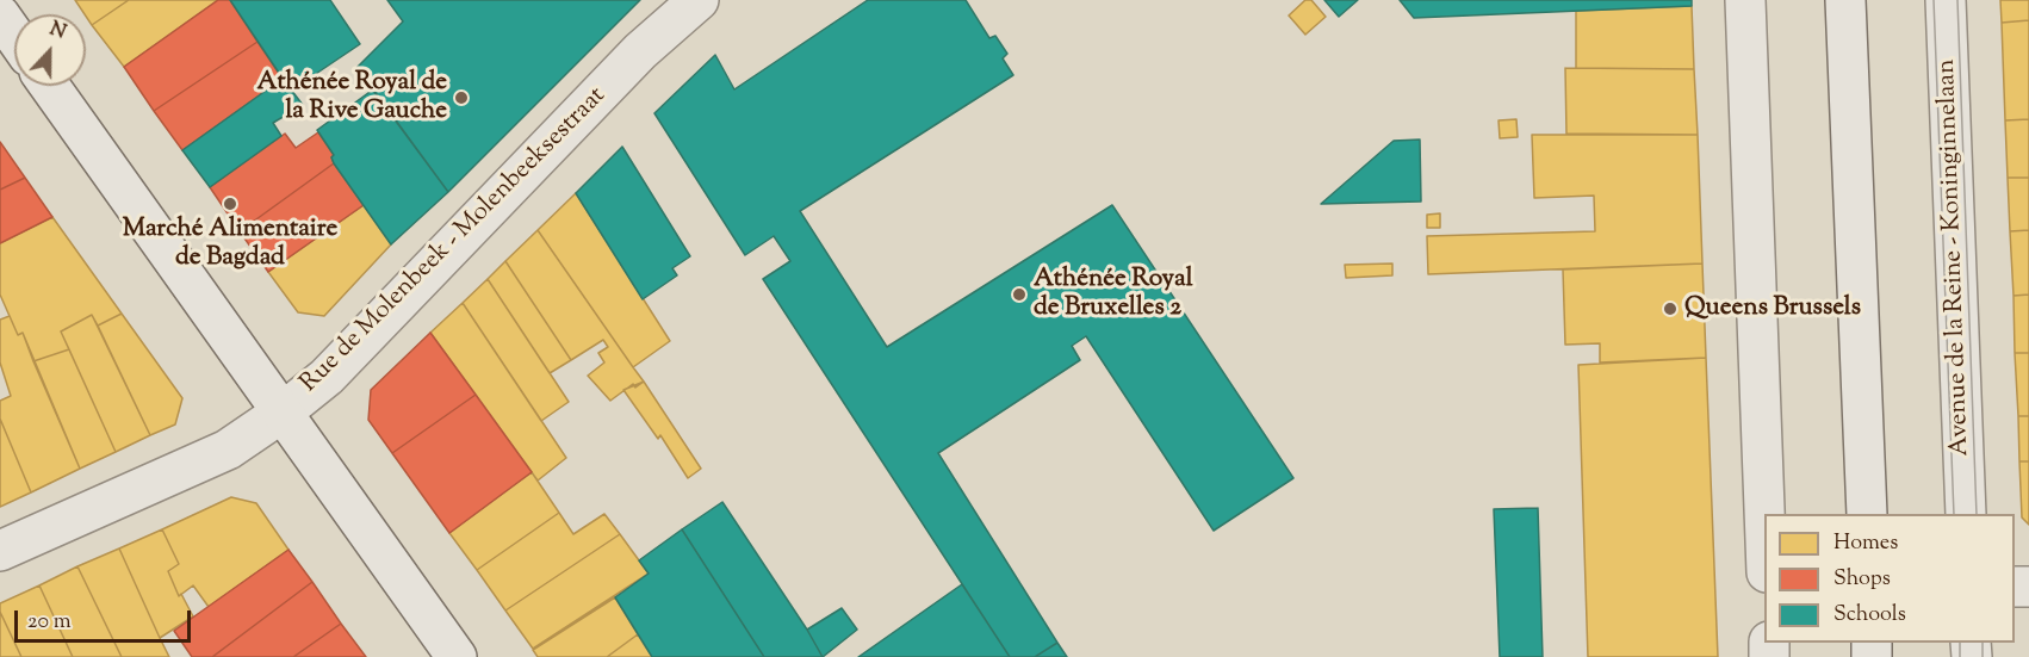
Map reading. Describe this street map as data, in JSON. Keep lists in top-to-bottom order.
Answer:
{
  "streets": {
    "street": ["Rue de Molenbeek - Molenbeeksestraat", "Avenue de la Reine - Koninginnelaan"]
  },
  "places": [
    "Athénée Royal de la Rive Gauche",
    "Marché Alimentaire de Bagdad",
    "Athénée Royal de Bruxelles 2",
    "Queens Brussels"
  ],
  "legend": ["Homes", "Shops", "Schools"],
  "scale_bar": "20 m",
  "north": "top"
}
